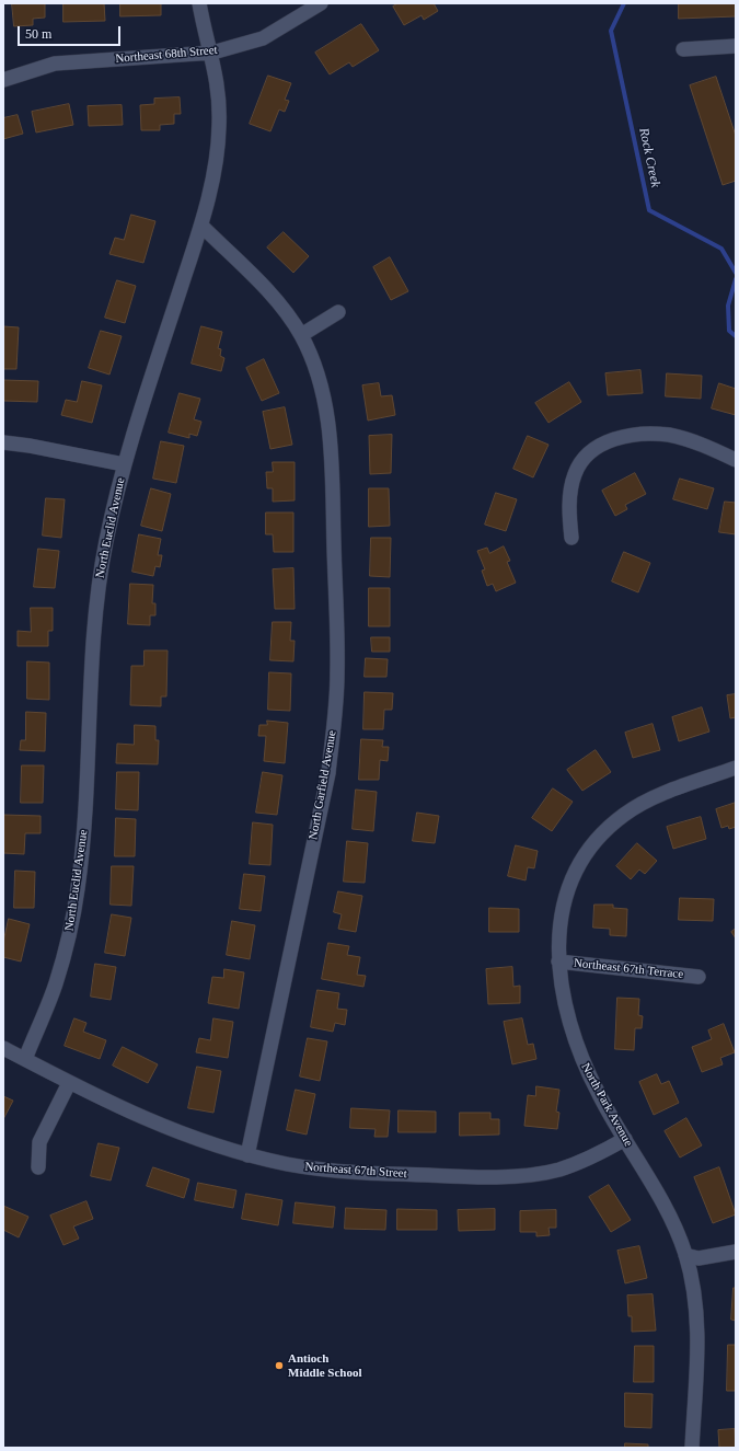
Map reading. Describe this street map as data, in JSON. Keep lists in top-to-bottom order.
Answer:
{
  "streets": {
    "street": [
      "Northeast 68th Street",
      "North Euclid Avenue",
      "North Garfield Avenue",
      "Northeast 67th Terrace",
      "North Park Avenue",
      "Northeast 67th Street"
    ]
  },
  "crossings": [
    ["Northeast 68th Street", "North Euclid Avenue"],
    ["North Euclid Avenue", "North Garfield Avenue"],
    ["North Euclid Avenue", "Northeast 67th Street"],
    ["North Garfield Avenue", "Northeast 67th Street"],
    ["Northeast 67th Terrace", "North Park Avenue"],
    ["North Park Avenue", "Northeast 67th Street"]
  ],
  "water": ["Rock Creek"],
  "places": ["Antioch Middle School"],
  "scale_bar": "50 m"
}
